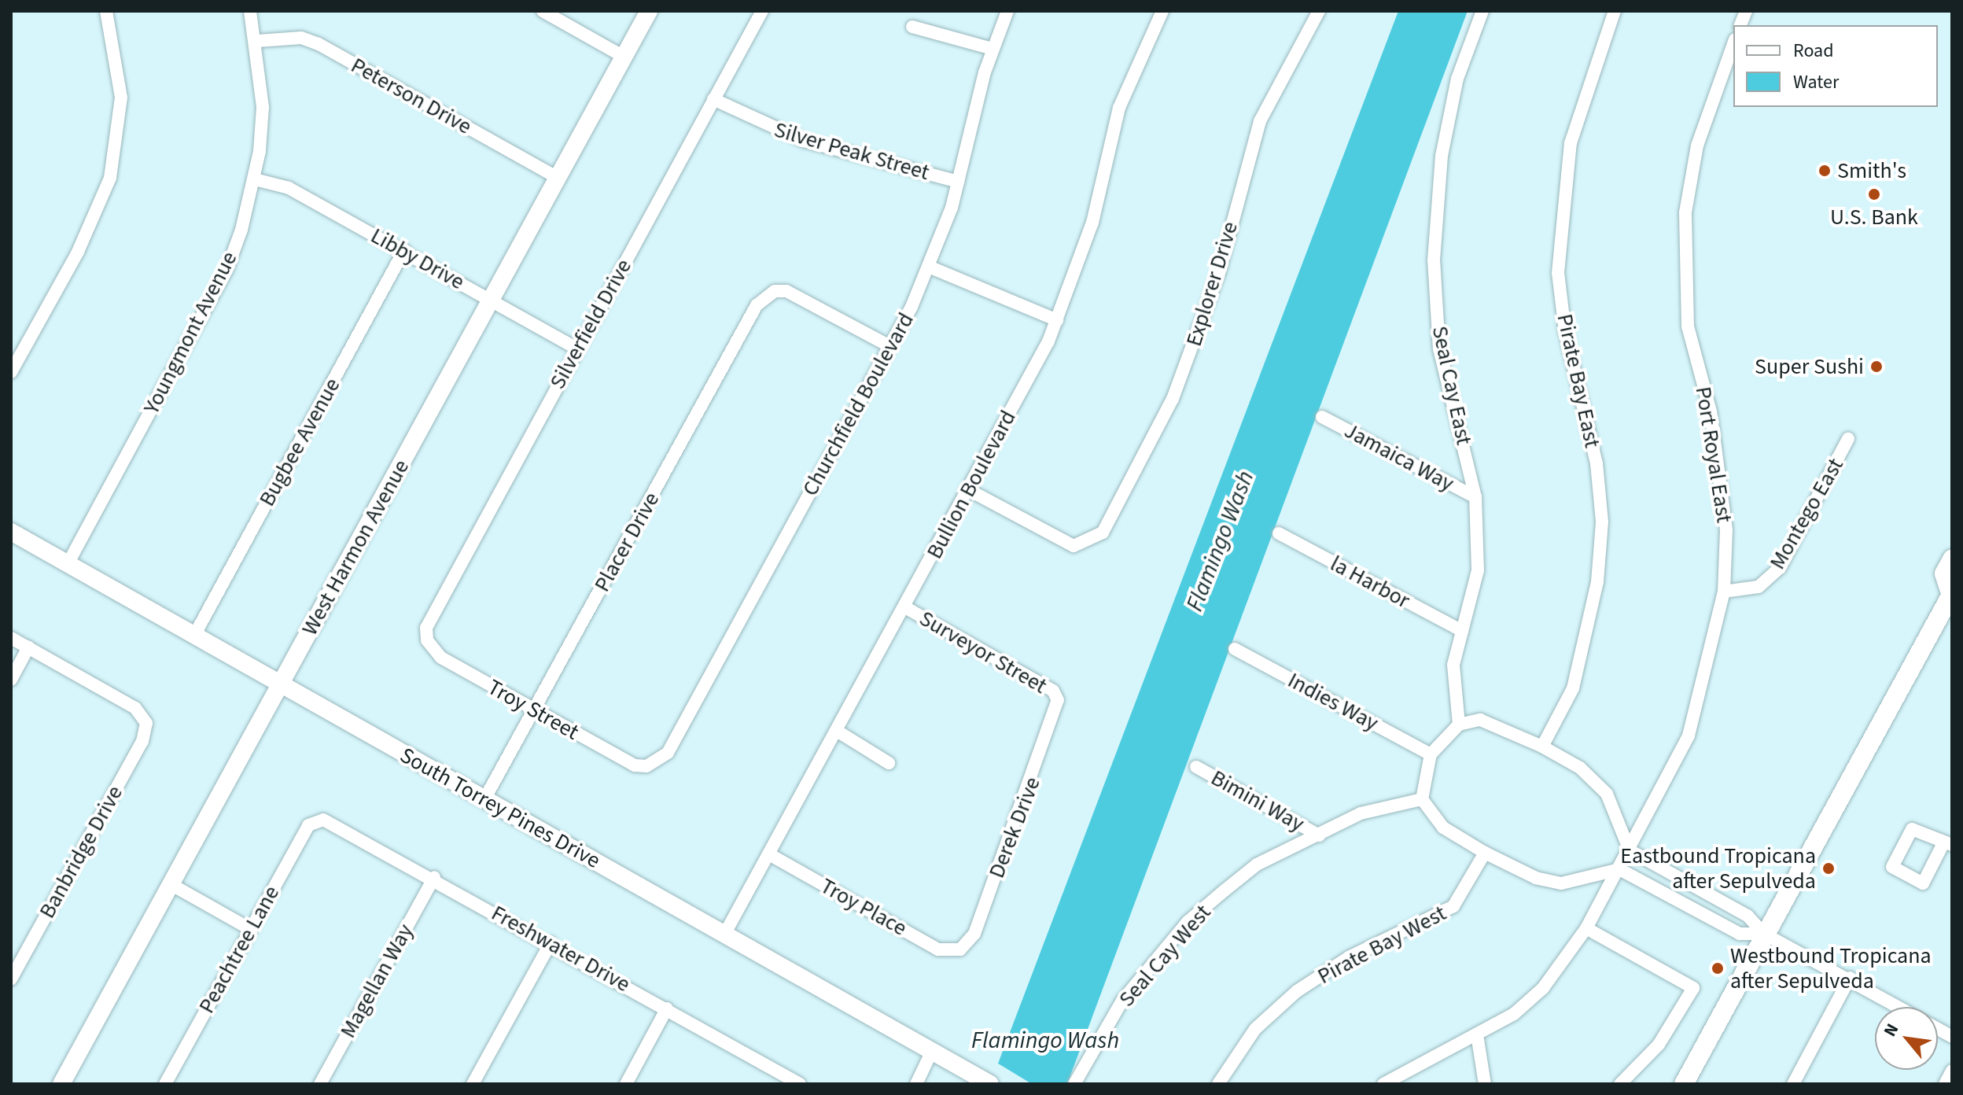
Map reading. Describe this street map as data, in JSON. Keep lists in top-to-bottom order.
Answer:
{
  "streets": {
    "main road": ["West Harmon Avenue", "South Torrey Pines Drive"],
    "street": [
      "Peterson Drive",
      "Silver Peak Street",
      "Libby Drive",
      "Explorer Drive",
      "Silverfield Drive",
      "Youngmont Avenue",
      "Pirate Bay East",
      "Seal Cay East",
      "Churchfield Boulevard",
      "Bugbee Avenue",
      "Port Royal East",
      "Jamaica Way",
      "Bullion Boulevard",
      "Montego East",
      "Placer Drive",
      "la Harbor",
      "Surveyor Street",
      "Indies Way",
      "Troy Street",
      "Bimini Way",
      "Derek Drive",
      "Banbridge Drive",
      "Troy Place",
      "Pirate Bay West",
      "Freshwater Drive",
      "Peachtree Lane",
      "Seal Cay West",
      "Magellan Way"
    ]
  },
  "crossings": [
    ["Peterson Drive", "Youngmont Avenue"],
    ["Peterson Drive", "West Harmon Avenue"],
    ["Silver Peak Street", "Silverfield Drive"],
    ["Silver Peak Street", "Churchfield Boulevard"],
    ["Libby Drive", "Silverfield Drive"],
    ["Libby Drive", "Youngmont Avenue"],
    ["Libby Drive", "Bugbee Avenue"],
    ["Libby Drive", "West Harmon Avenue"],
    ["Explorer Drive", "Bullion Boulevard"],
    ["Silverfield Drive", "Troy Street"],
    ["Youngmont Avenue", "South Torrey Pines Drive"],
    ["Seal Cay East", "Jamaica Way"],
    ["Seal Cay East", "la Harbor"],
    ["Churchfield Boulevard", "Placer Drive"],
    ["Churchfield Boulevard", "Troy Street"],
    ["Bugbee Avenue", "South Torrey Pines Drive"],
    ["Port Royal East", "Montego East"],
    ["Bullion Boulevard", "Surveyor Street"],
    ["Bullion Boulevard", "South Torrey Pines Drive"],
    ["Bullion Boulevard", "Troy Place"],
    ["Placer Drive", "Troy Street"],
    ["Placer Drive", "South Torrey Pines Drive"],
    ["West Harmon Avenue", "South Torrey Pines Drive"],
    ["Surveyor Street", "Derek Drive"],
    ["Bimini Way", "Seal Cay West"],
    ["Derek Drive", "Troy Place"],
    ["Freshwater Drive", "Peachtree Lane"],
    ["Freshwater Drive", "Magellan Way"]
  ],
  "water": ["Flamingo Wash"],
  "places": [
    "Smith's",
    "U.S. Bank",
    "Super Sushi",
    "Eastbound Tropicana after Sepulveda",
    "Westbound Tropicana after Sepulveda"
  ],
  "legend": ["Road", "Water"],
  "north": "top left"
}
